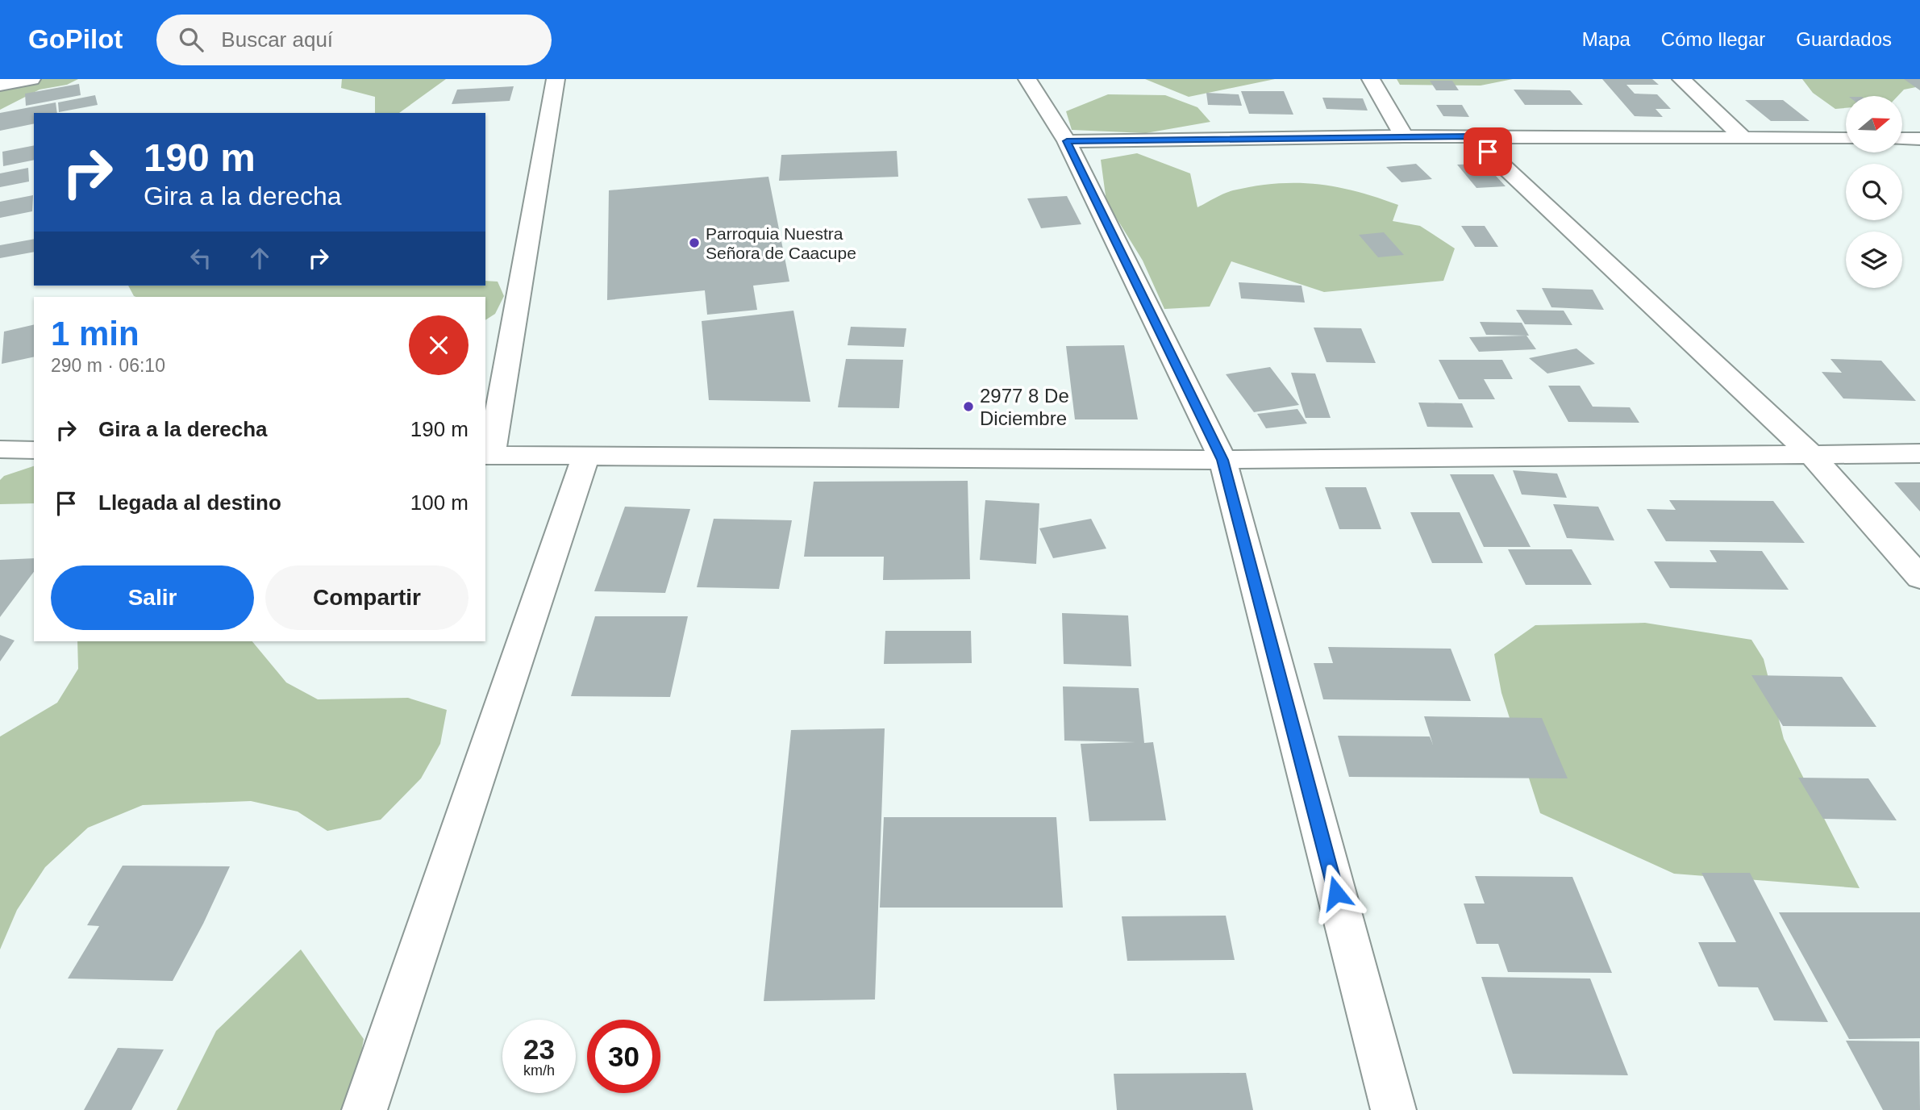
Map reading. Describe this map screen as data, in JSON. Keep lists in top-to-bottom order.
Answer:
{
  "places": ["Parroquia Nuestra Señora de Caacupe", "2977 8 De Diciembre"],
  "north": "right",
  "page": {
    "header": "GoPilot",
    "search": "Buscar aquí",
    "nav": ["Mapa", "Cómo llegar", "Guardados"],
    "turn": ["190 m", "Gira a la derecha"],
    "heading": ["1 min", "290 m · 06:10"],
    "list": [
      {
        "name": "Gira a la derecha",
        "value": "190 m"
      },
      {
        "name": "Llegada al destino",
        "value": "100 m"
      }
    ],
    "buttons": ["Salir", "Compartir"],
    "speed": "23 km/h",
    "limit": "30"
  }
}
